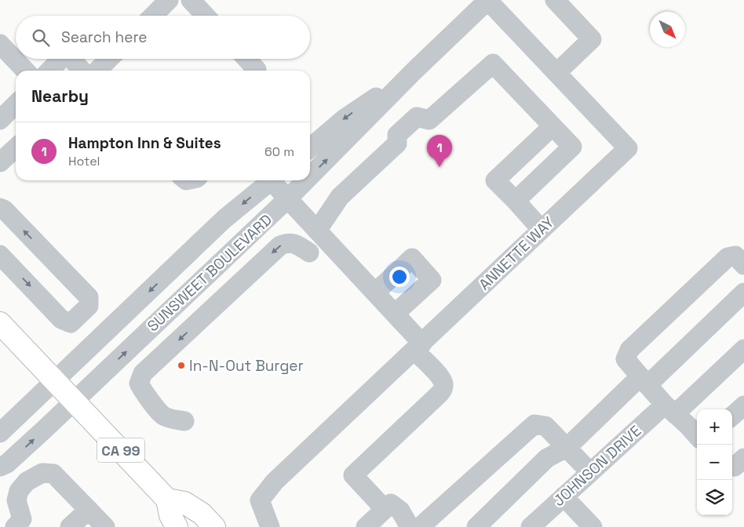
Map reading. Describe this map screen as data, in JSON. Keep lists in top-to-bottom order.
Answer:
{
  "streets": {
    "highway": ["CA 99"],
    "street": ["ANNETTE WAY", "SUNSWEET BOULEVARD", "JOHNSON DRIVE"]
  },
  "crossings": [
    ["ANNETTE WAY", "SUNSWEET BOULEVARD"],
    ["SUNSWEET BOULEVARD", "CA 99"]
  ],
  "places": ["In-N-Out Burger"],
  "north": "bottom right",
  "page": {
    "search": "Search here",
    "heading": "Nearby",
    "list": [
      {
        "mark": "1",
        "name": "Hampton Inn & Suites",
        "note": "Hotel",
        "value": "60 m"
      }
    ],
    "pins": "1",
    "map_buttons": ["+", "−"]
  }
}
